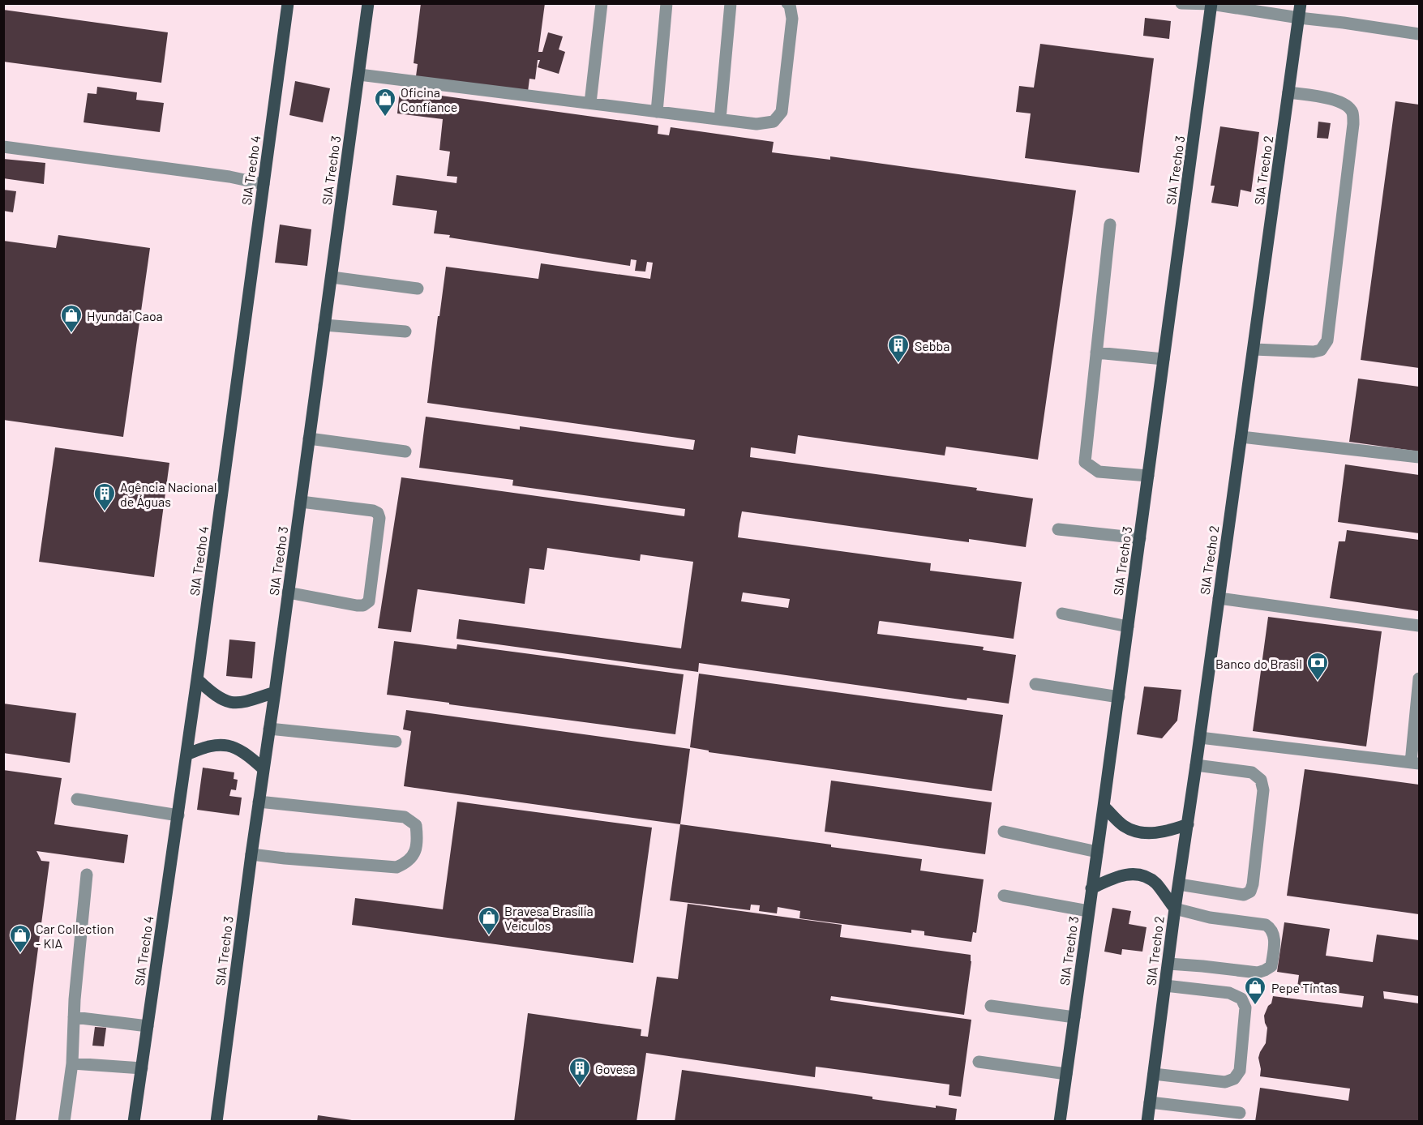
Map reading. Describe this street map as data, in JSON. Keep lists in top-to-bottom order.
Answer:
{
  "streets": {
    "main road": ["SIA Trecho 4", "SIA Trecho 3", "SIA Trecho 2"]
  },
  "places": {
    "shop": [
      "Oficina Confiance",
      "Hyundai Caoa",
      "Bravesa Brasília Veículos",
      "Car Collection - KIA",
      "Pepe Tintas"
    ],
    "building": ["Sebba", "Agência Nacional de Águas", "Govesa"],
    "bank": ["Banco do Brasil"]
  }
}
